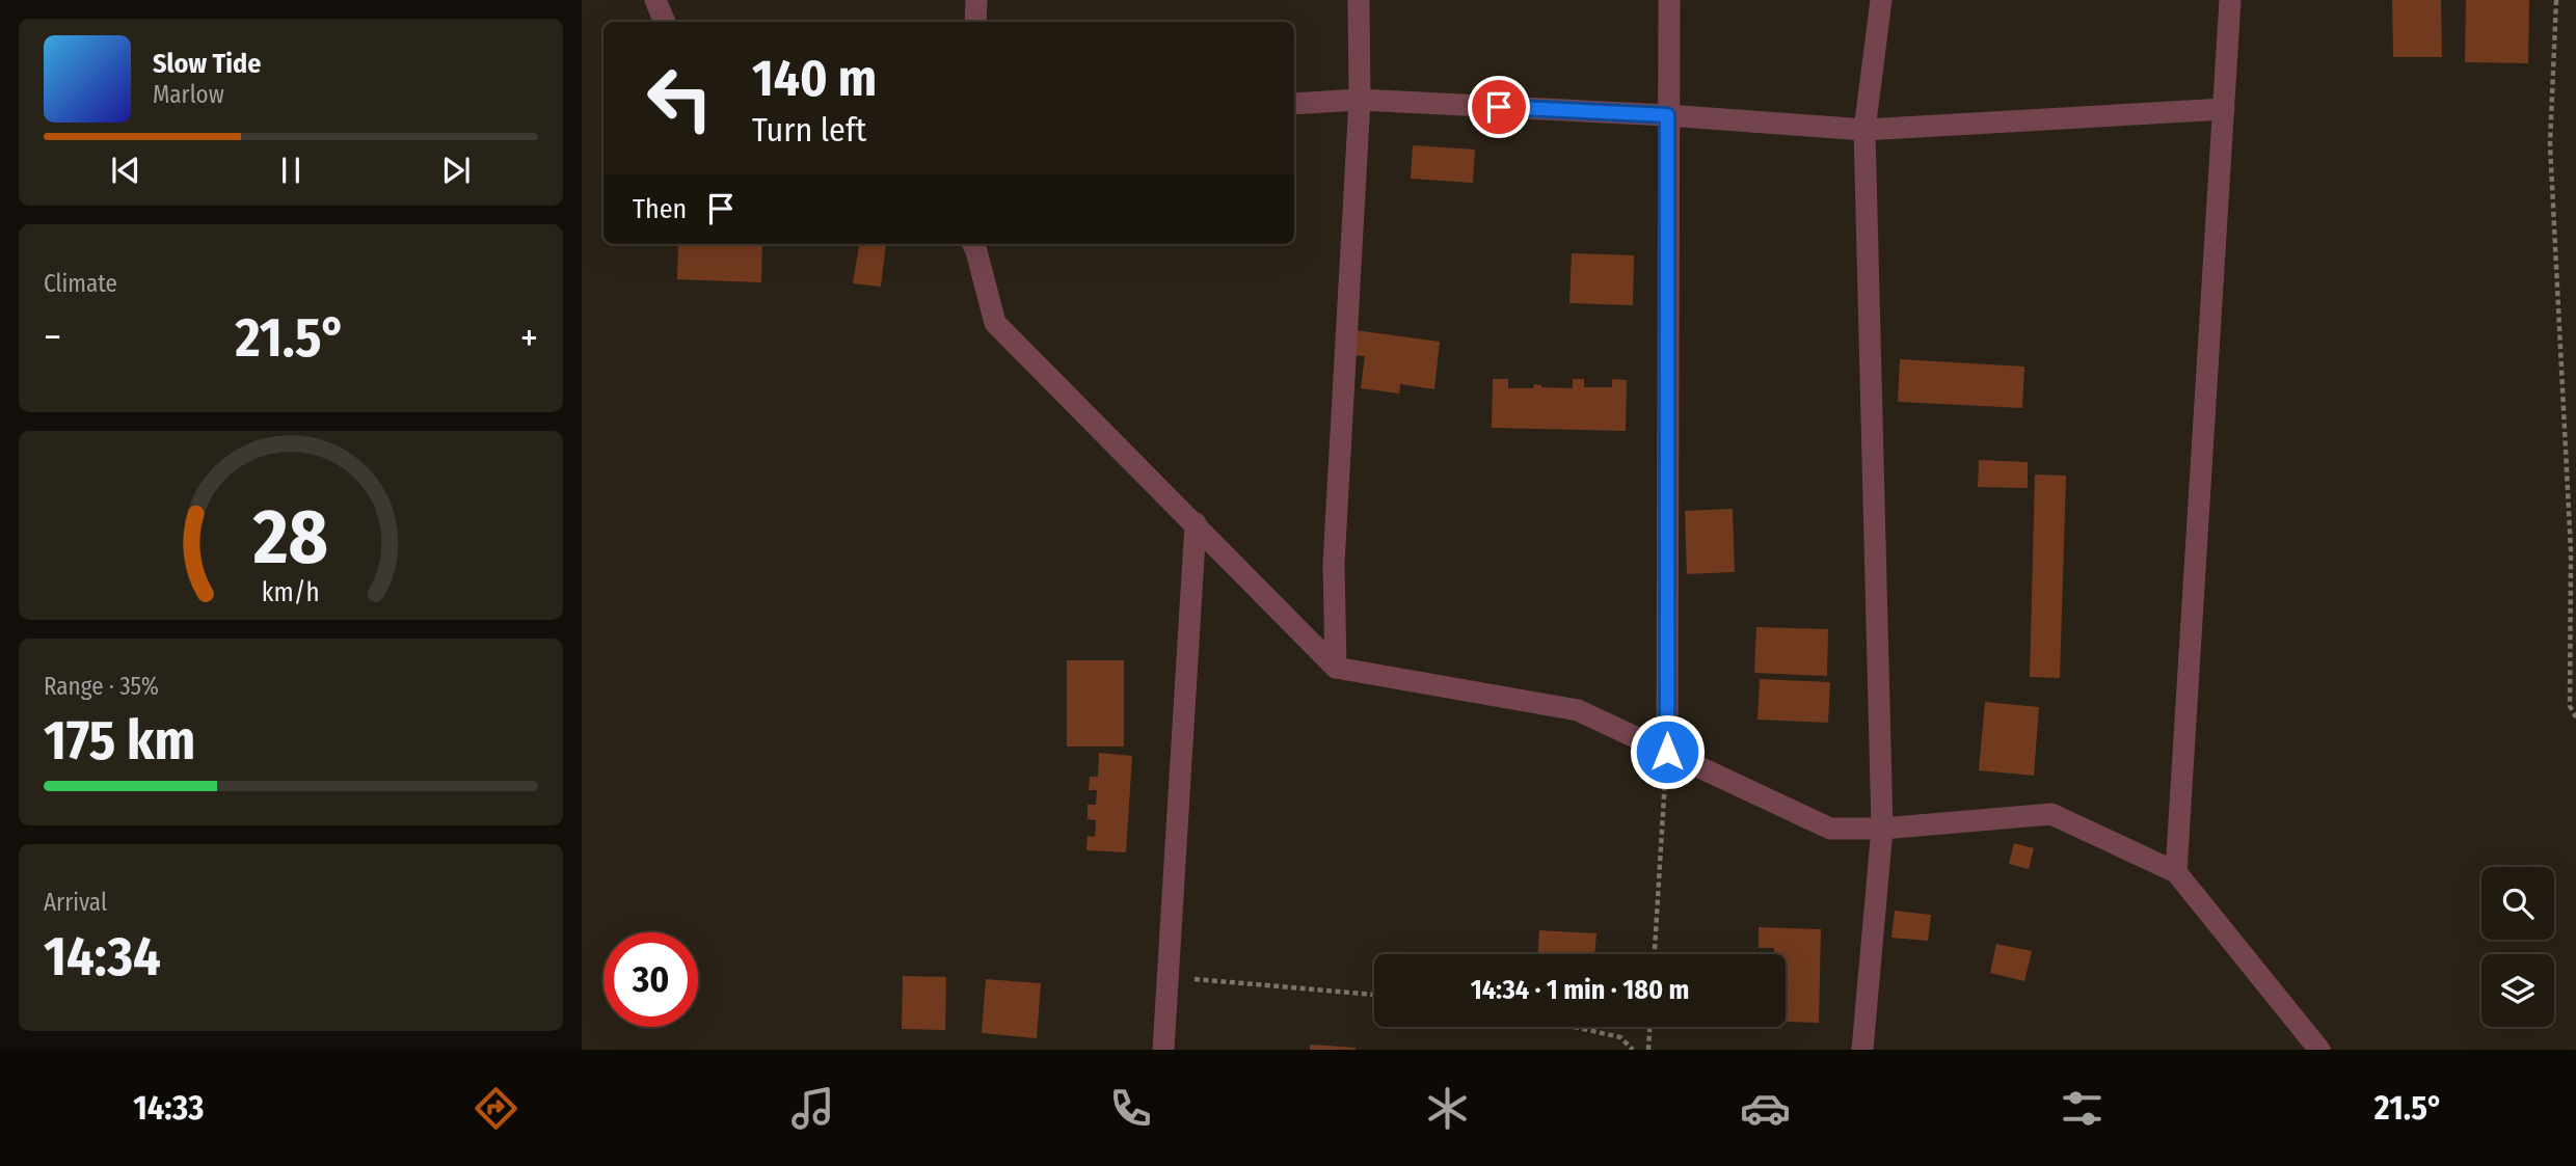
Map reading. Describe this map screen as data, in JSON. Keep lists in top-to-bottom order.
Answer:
{
  "page": {
    "turn": ["140 m", "Turn left"],
    "song": ["Slow Tide", "Marlow"],
    "then": "Then",
    "tile": [
      "Climate",
      ["Range · 35%", "175 km"],
      ["Arrival", "14:34"]
    ],
    "heat": ["−", "21.5°", "+"],
    "limit": "30",
    "trip": "14:34 · 1 min · 180 m",
    "tabs": ["14:33", "21.5°"],
    "gauge": ["28", "km/h"]
  }
}
